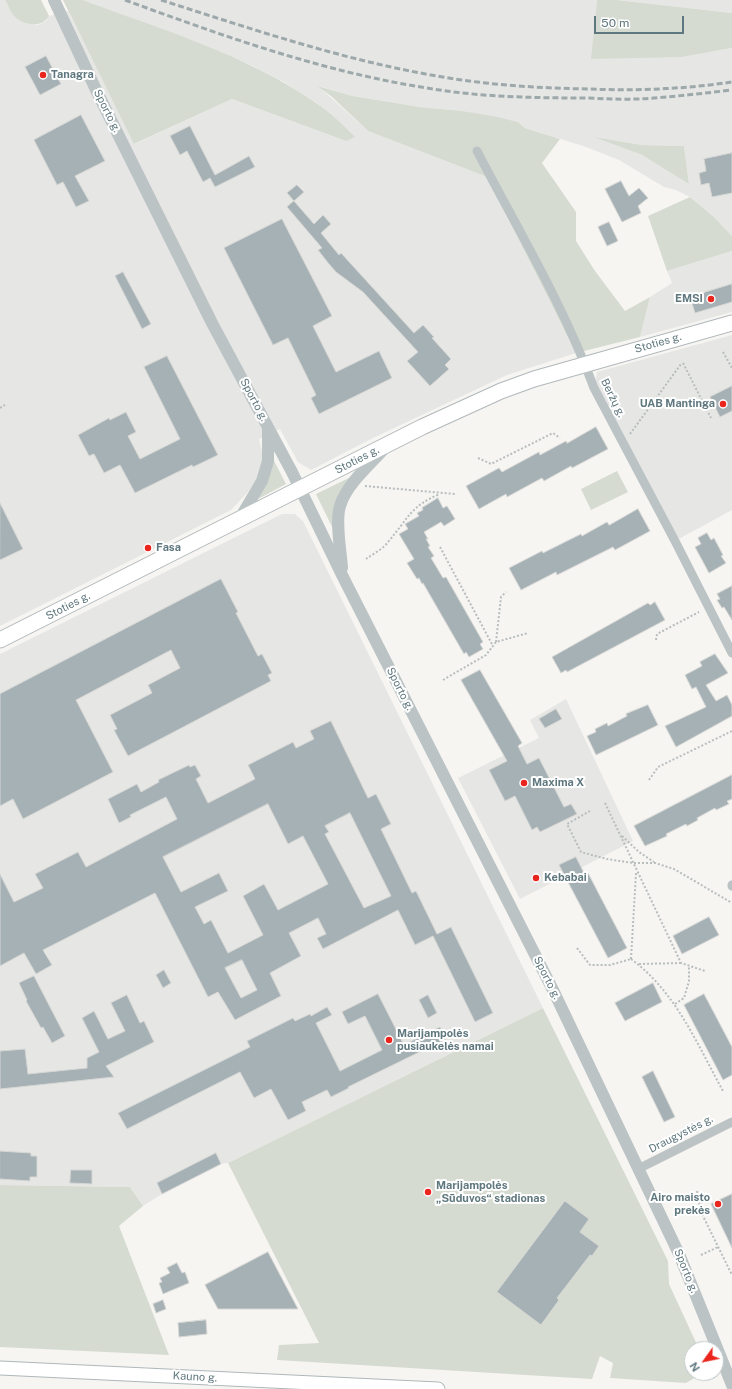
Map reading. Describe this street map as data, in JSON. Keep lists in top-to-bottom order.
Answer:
{
  "streets": {
    "main road": ["Stoties g.", "Kauno g."],
    "street": ["Sporto g.", "Beržų g.", "Draugystės g."]
  },
  "crossings": [
    ["Sporto g.", "Stoties g."],
    ["Sporto g.", "Draugystės g."],
    ["Stoties g.", "Beržų g."]
  ],
  "places": [
    "Tanagra",
    "EMSI",
    "UAB Mantinga",
    "Fasa",
    "Maxima X",
    "Kebabai",
    "Marijampolės pusiaukelės namai",
    "Marijampolės „Sūduvos“ stadionas",
    "Airo maisto prekės"
  ],
  "scale_bar": "50 m",
  "north": "bottom left"
}
